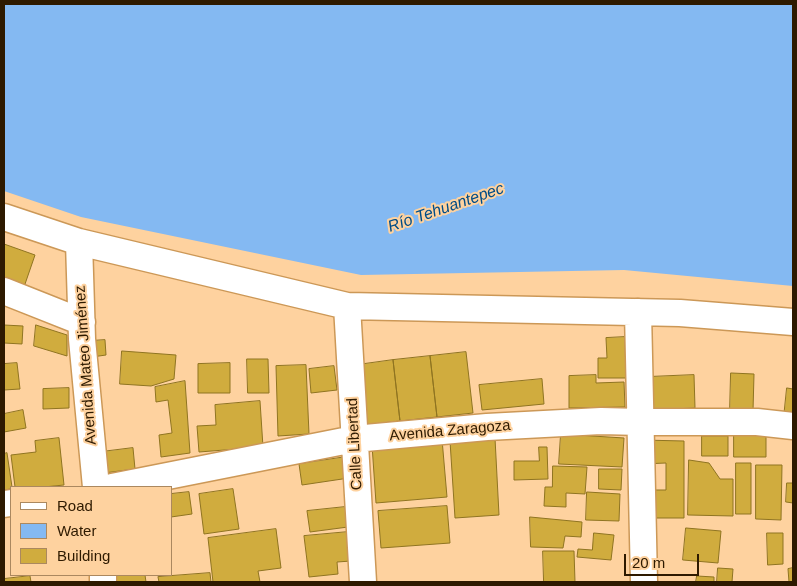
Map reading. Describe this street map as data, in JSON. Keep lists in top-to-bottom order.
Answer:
{
  "streets": {
    "street": ["Avenida Mateo Jiménez", "Avenida Zaragoza", "Calle Libertad"]
  },
  "crossings": [
    ["Avenida Zaragoza", "Calle Libertad"]
  ],
  "water": ["Río Tehuantepec"],
  "legend": ["Road", "Water", "Building"],
  "scale_bar": "20 m"
}
